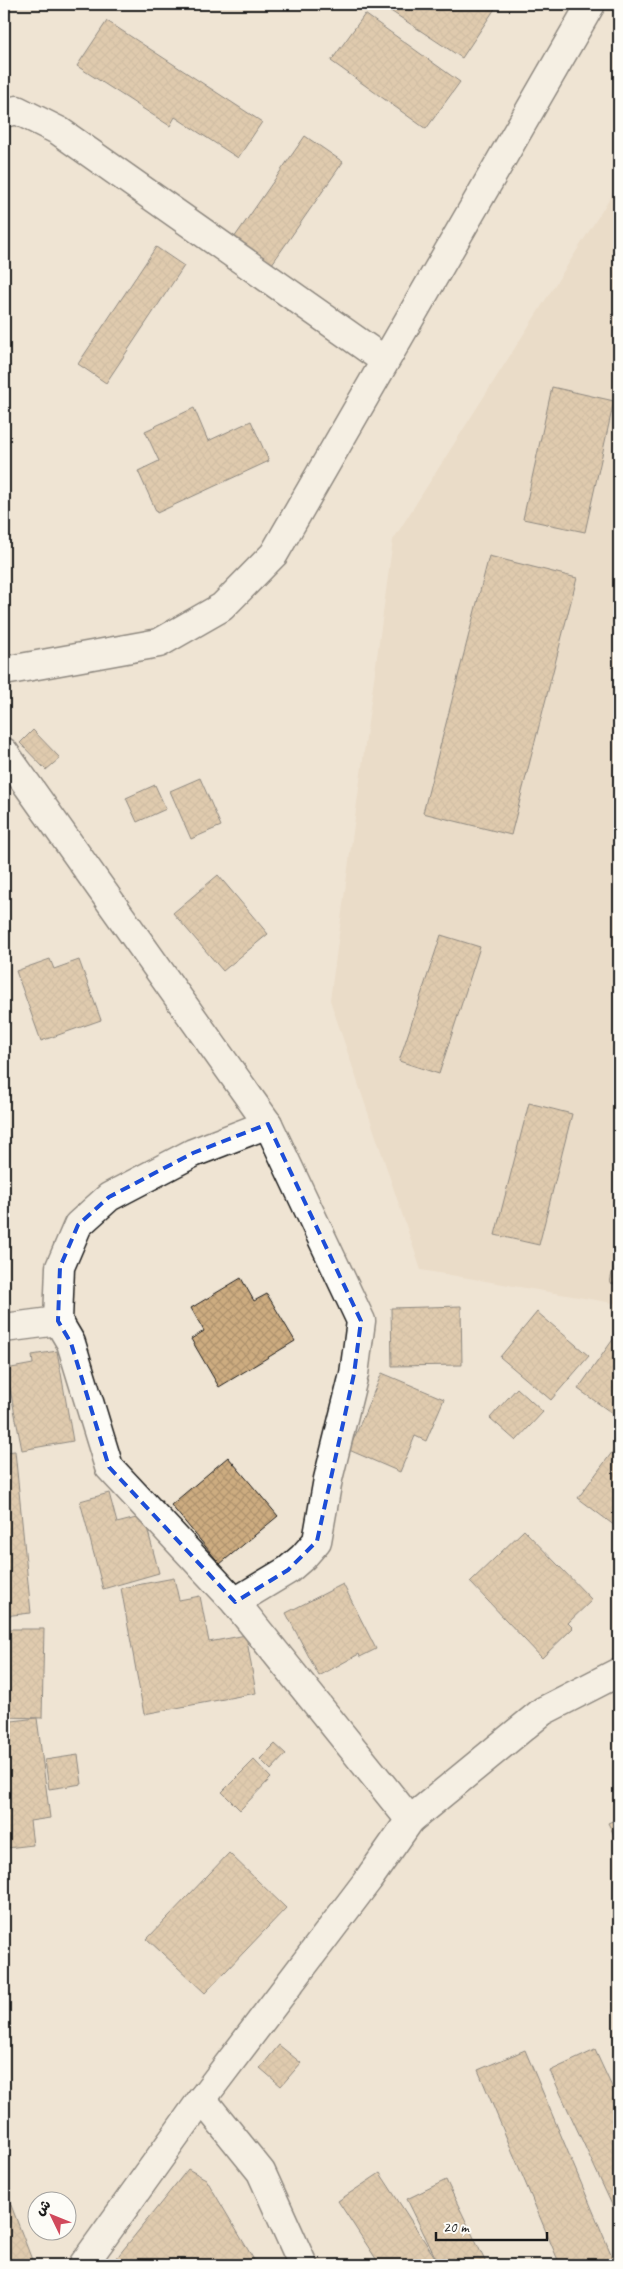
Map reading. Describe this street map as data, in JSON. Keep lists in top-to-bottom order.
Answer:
{
  "scale_bar": "20 m",
  "north": "top left"
}
